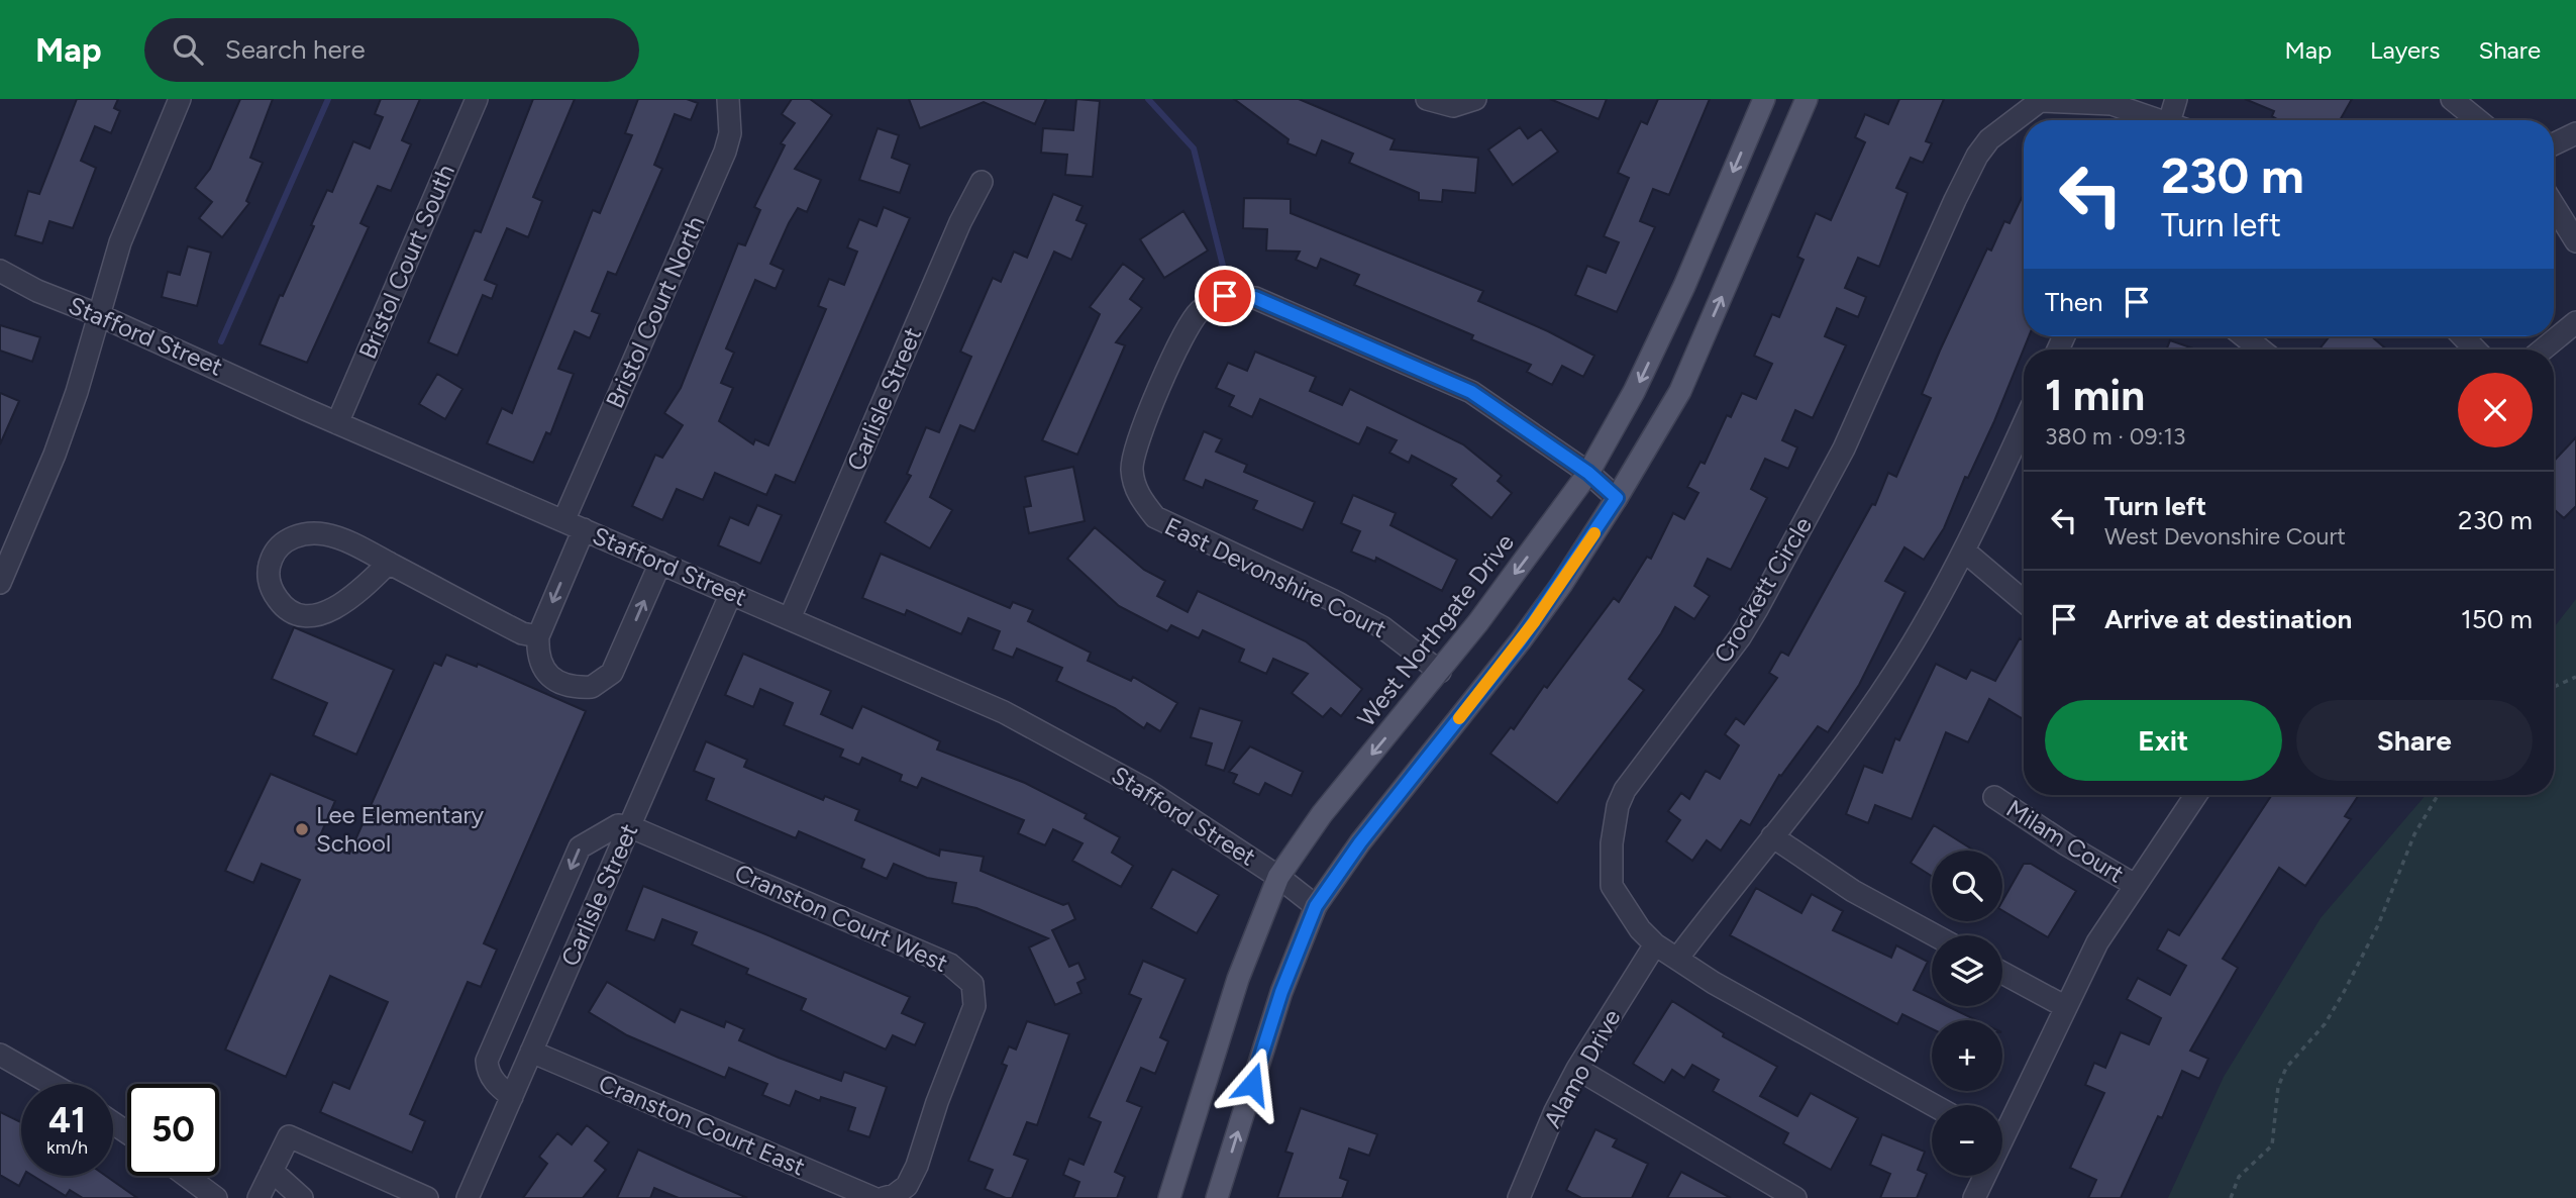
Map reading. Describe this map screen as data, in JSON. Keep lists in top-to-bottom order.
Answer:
{
  "streets": {
    "main road": ["West Northgate Drive"],
    "street": [
      "Bristol Court South",
      "Bristol Court North",
      "Stafford Street",
      "Carlisle Street",
      "East Devonshire Court",
      "Crockett Circle",
      "Milam Court",
      "Cranston Court West",
      "Alamo Drive",
      "Cranston Court East"
    ]
  },
  "crossings": [
    ["Bristol Court South", "Stafford Street"],
    ["Bristol Court North", "Stafford Street"],
    ["Stafford Street", "Carlisle Street"],
    ["Stafford Street", "West Northgate Drive"],
    ["Carlisle Street", "Cranston Court West"],
    ["Carlisle Street", "Cranston Court East"],
    ["East Devonshire Court", "West Northgate Drive"],
    ["Crockett Circle", "Alamo Drive"]
  ],
  "places": ["Lee Elementary School"],
  "page": {
    "header": "Map",
    "search": "Search here",
    "nav": ["Map", "Layers", "Share"],
    "turn": ["230 m", "Turn left"],
    "then": "Then",
    "heading": ["1 min", "380 m · 09:13"],
    "list": [
      {
        "name": "Turn left",
        "note": "West Devonshire Court",
        "value": "230 m"
      },
      {
        "name": "Arrive at destination",
        "value": "150 m"
      }
    ],
    "buttons": ["Exit", "Share"],
    "map_buttons": ["+", "−"],
    "speed": "41 km/h",
    "limit": "50"
  }
}
